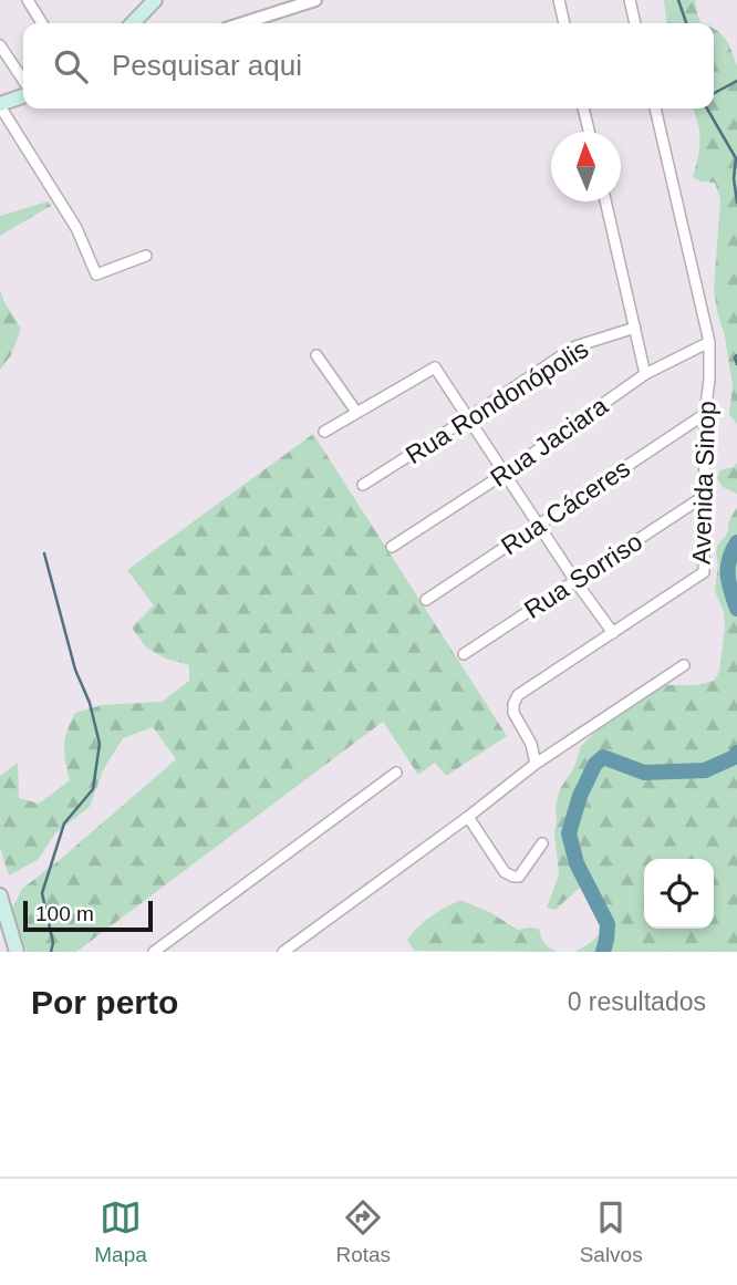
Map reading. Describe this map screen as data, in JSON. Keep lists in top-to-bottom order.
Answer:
{
  "streets": {
    "street": [
      "Rua Rondonópolis",
      "Rua Jaciara",
      "Avenida Sinop",
      "Rua Cáceres",
      "Rua Sorriso"
    ]
  },
  "crossings": [
    ["Rua Jaciara", "Avenida Sinop"],
    ["Avenida Sinop", "Rua Cáceres"],
    ["Avenida Sinop", "Rua Sorriso"]
  ],
  "scale_bar": "100 m",
  "north": "top",
  "page": {
    "search": "Pesquisar aqui",
    "scale": "100 m",
    "heading": ["Por perto", "0 resultados"],
    "nav": ["Mapa", "Rotas", "Salvos"]
  }
}
